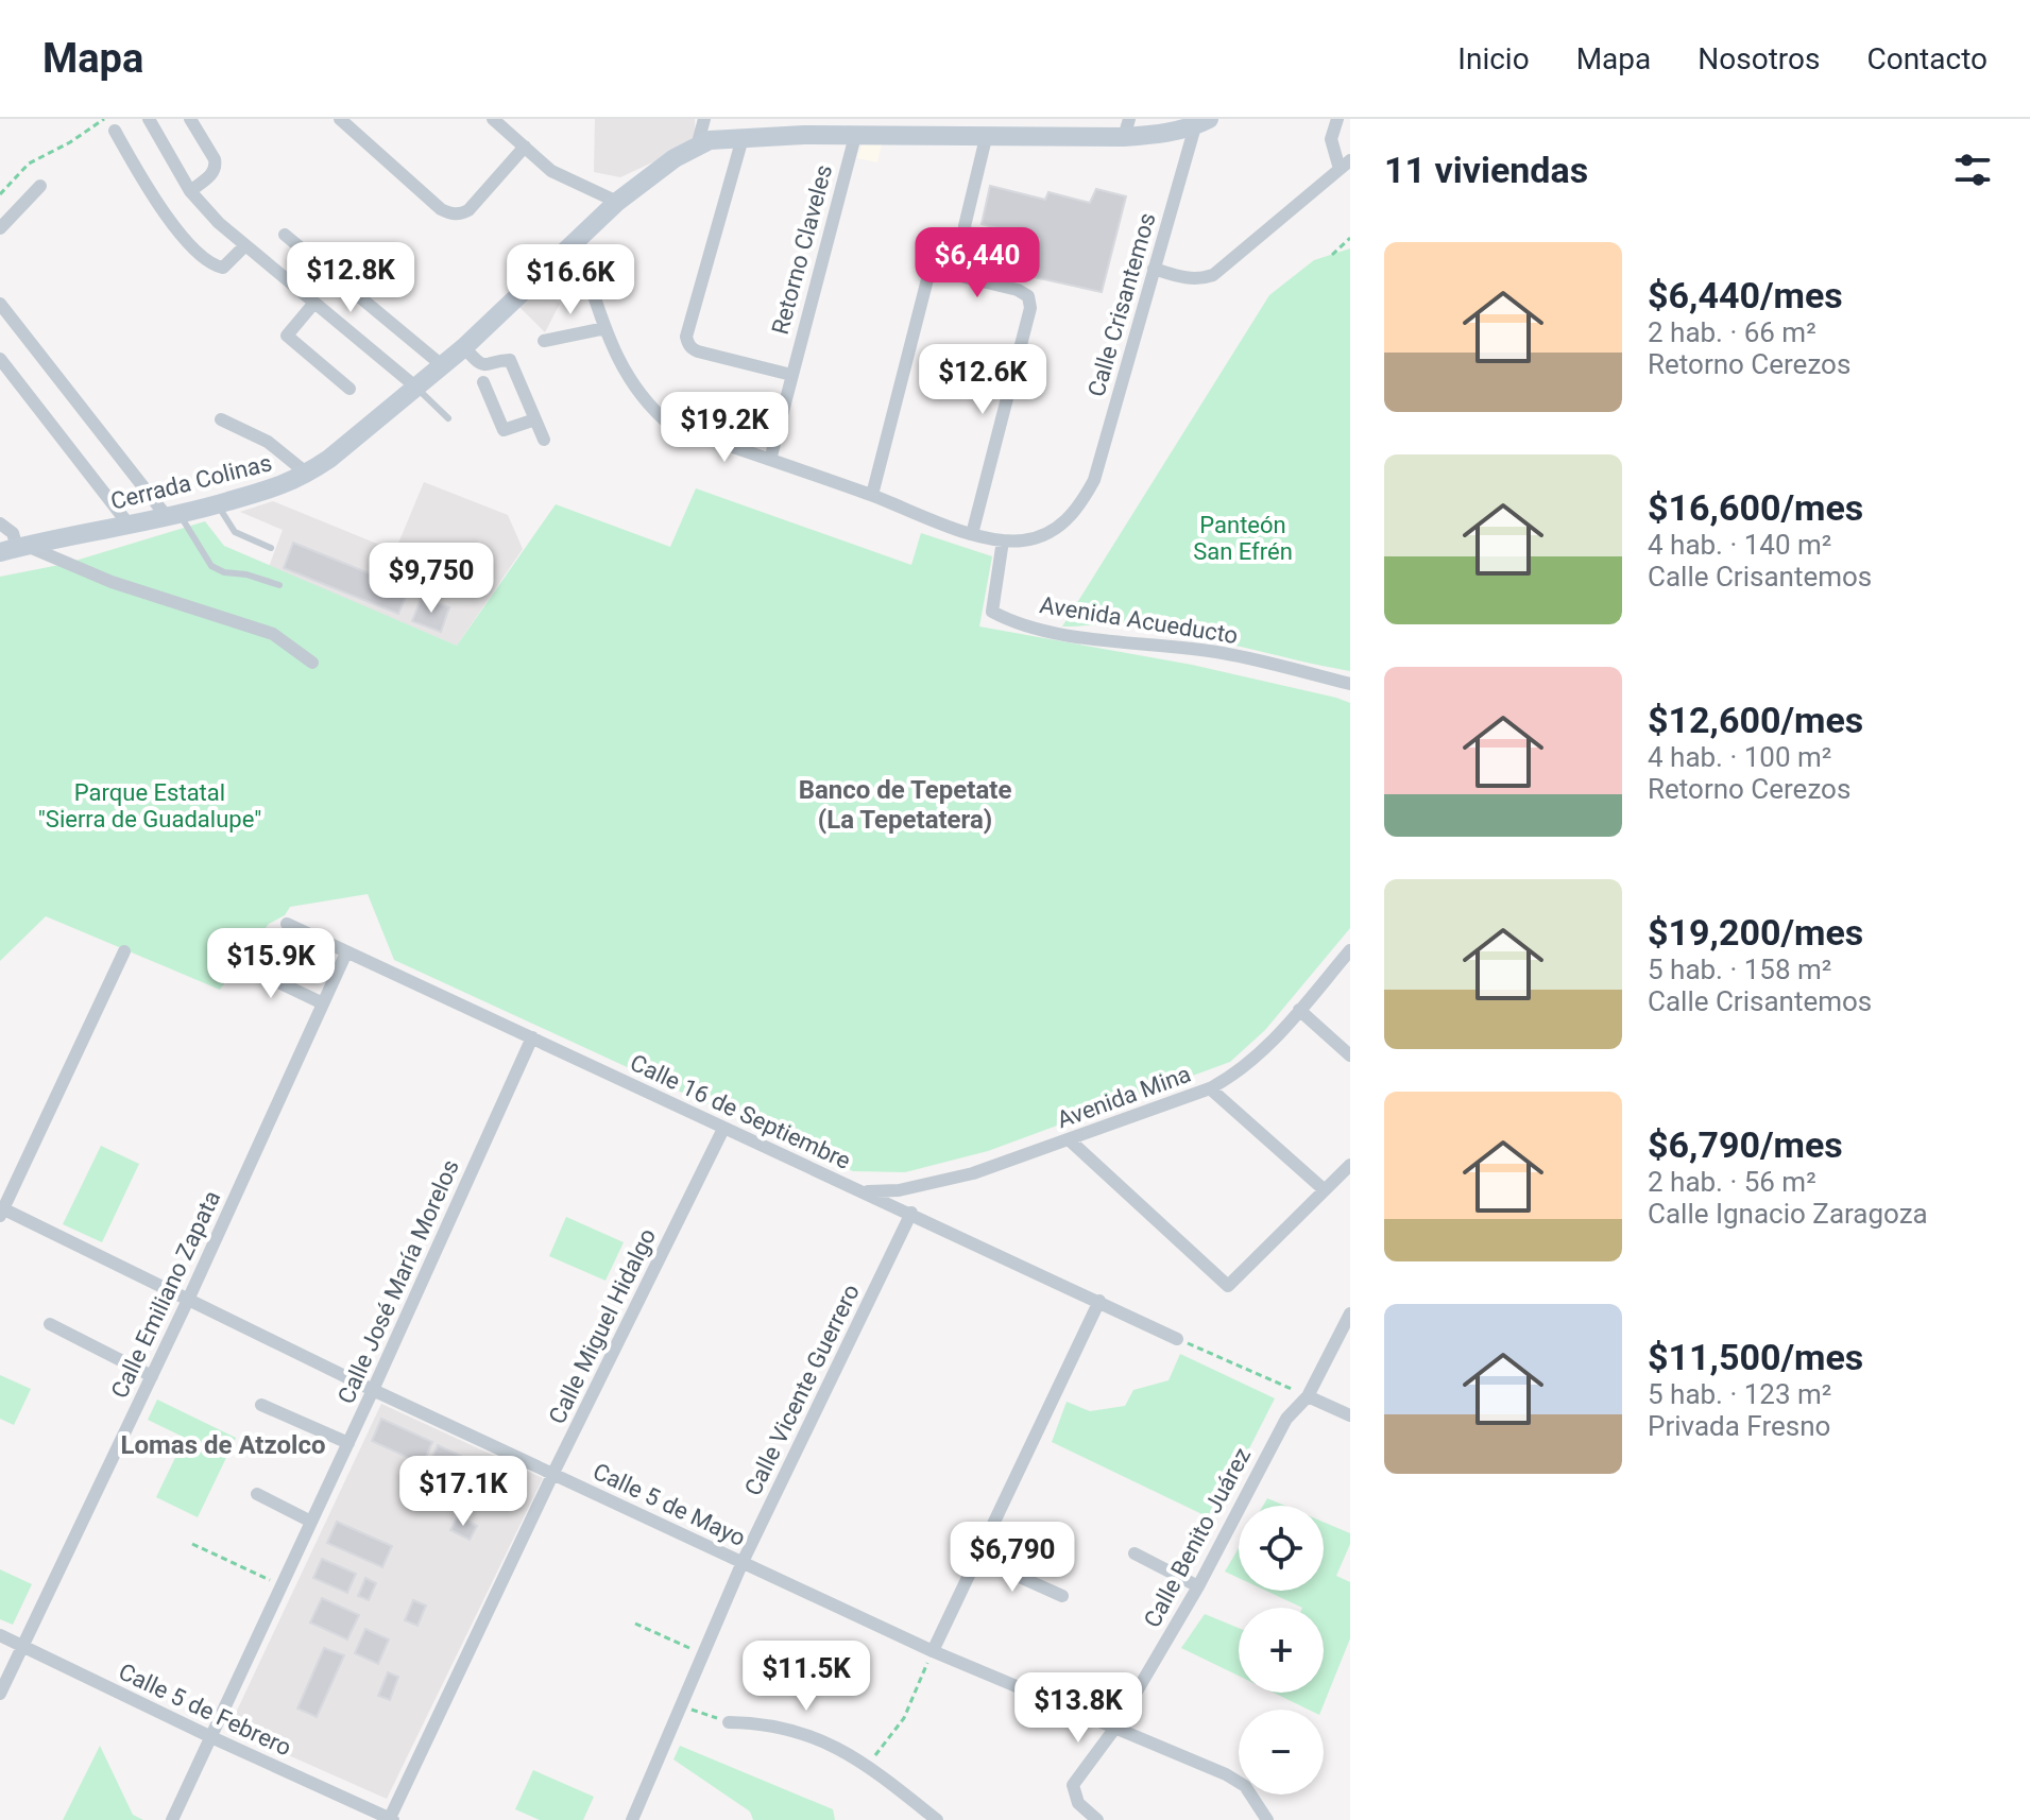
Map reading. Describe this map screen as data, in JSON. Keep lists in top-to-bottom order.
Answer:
{
  "streets": {
    "main road": ["Cerrada Colinas"],
    "street": [
      "Retorno Claveles",
      "Calle Crisantemos",
      "Avenida Acueducto",
      "Avenida Mina",
      "Calle 16 de Septiembre",
      "Calle José María Morelos",
      "Calle Emiliano Zapata",
      "Calle Miguel Hidalgo",
      "Calle Vicente Guerrero",
      "Calle 5 de Mayo",
      "Calle Benito Juárez",
      "Calle 5 de Febrero"
    ]
  },
  "crossings": [
    ["Retorno Claveles", "Calle Crisantemos"],
    ["Calle Crisantemos", "Cerrada Colinas"],
    ["Calle Crisantemos", "Avenida Acueducto"],
    ["Avenida Mina", "Calle 16 de Septiembre"],
    ["Calle 16 de Septiembre", "Calle José María Morelos"],
    ["Calle 16 de Septiembre", "Calle Emiliano Zapata"],
    ["Calle 16 de Septiembre", "Calle Miguel Hidalgo"],
    ["Calle 16 de Septiembre", "Calle Vicente Guerrero"],
    ["Calle José María Morelos", "Calle 5 de Mayo"],
    ["Calle José María Morelos", "Calle 5 de Febrero"],
    ["Calle Emiliano Zapata", "Calle 5 de Mayo"],
    ["Calle Emiliano Zapata", "Calle 5 de Febrero"],
    ["Calle Miguel Hidalgo", "Calle 5 de Mayo"],
    ["Calle Miguel Hidalgo", "Calle 5 de Febrero"],
    ["Calle Vicente Guerrero", "Calle 5 de Mayo"],
    ["Calle 5 de Mayo", "Calle Benito Juárez"]
  ],
  "districts": ["Banco de Tepetate (La Tepetatera)", "Lomas de Atzolco"],
  "parks": ["Panteón San Efrén", "Parque Estatal \"Sierra de Guadalupe\""],
  "page": {
    "header": "Mapa",
    "nav": [
      "Inicio",
      "Mapa",
      "Nosotros",
      "Contacto"
    ],
    "heading": "11 viviendas",
    "list": [
      {
        "name": "$6,440/mes",
        "note": "2 hab. · 66 m² · Retorno Cerezos"
      },
      {
        "name": "$16,600/mes",
        "note": "4 hab. · 140 m² · Calle Crisantemos"
      },
      {
        "name": "$12,600/mes",
        "note": "4 hab. · 100 m² · Retorno Cerezos"
      },
      {
        "name": "$19,200/mes",
        "note": "5 hab. · 158 m² · Calle Crisantemos"
      },
      {
        "name": "$6,790/mes",
        "note": "2 hab. · 56 m² · Calle Ignacio Zaragoza"
      },
      {
        "name": "$11,500/mes",
        "note": "5 hab. · 123 m² · Privada Fresno"
      }
    ],
    "price": [
      "$6,440",
      "$12.8K",
      "$16.6K",
      "$12.6K",
      "$19.2K",
      "$9,750",
      "$15.9K",
      "$17.1K",
      "$6,790",
      "$11.5K",
      "$13.8K"
    ],
    "map_buttons": ["+", "−"]
  }
}
